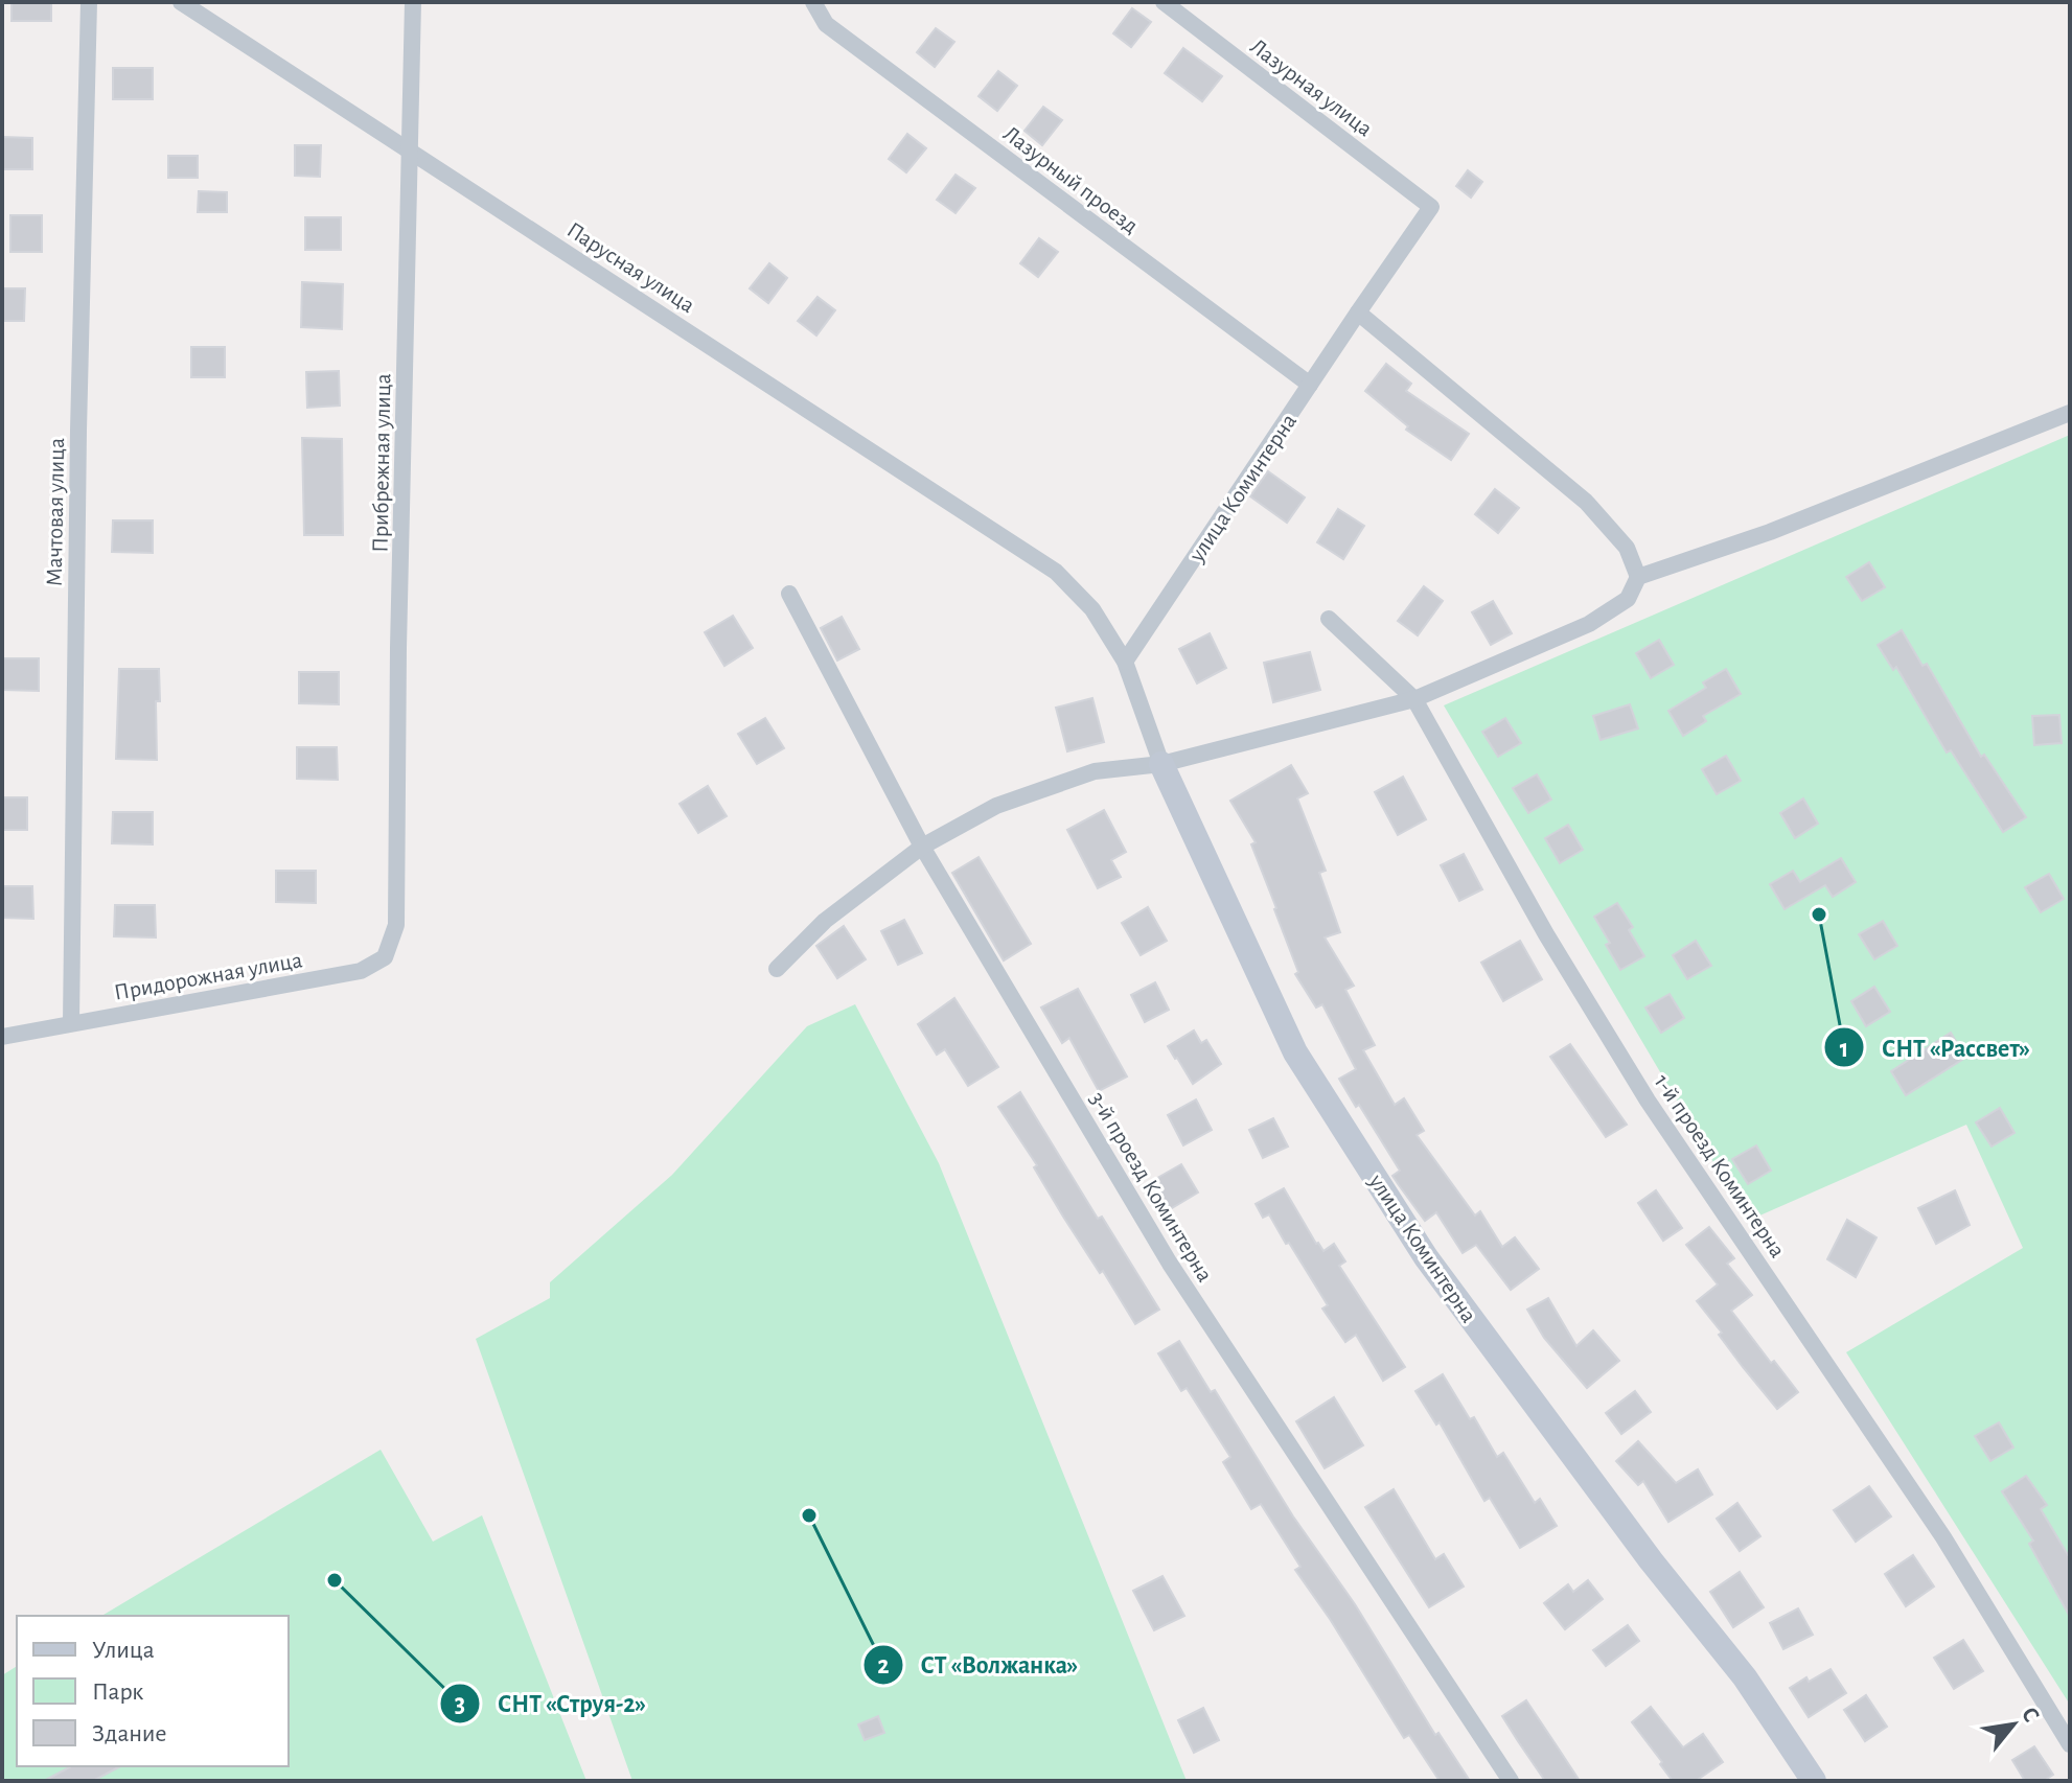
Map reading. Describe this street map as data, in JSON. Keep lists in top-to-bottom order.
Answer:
{
  "streets": {
    "street": [
      "Лазурная улица",
      "Лазурный проезд",
      "Парусная улица",
      "Прибрежная улица",
      "улица Коминтерна",
      "Мачтовая улица",
      "Придорожная улица",
      "1-й проезд Коминтерна",
      "3-й проезд Коминтерна"
    ]
  },
  "crossings": [
    ["Лазурная улица", "улица Коминтерна"],
    ["Лазурный проезд", "улица Коминтерна"],
    ["Парусная улица", "Прибрежная улица"],
    ["Парусная улица", "улица Коминтерна"],
    ["Прибрежная улица", "Придорожная улица"],
    ["Мачтовая улица", "Придорожная улица"]
  ],
  "places": ["СНТ «Рассвет»", "СТ «Волжанка»", "СНТ «Струя-2»"],
  "legend": ["Улица", "Парк", "Здание"],
  "north": "top right"
}
